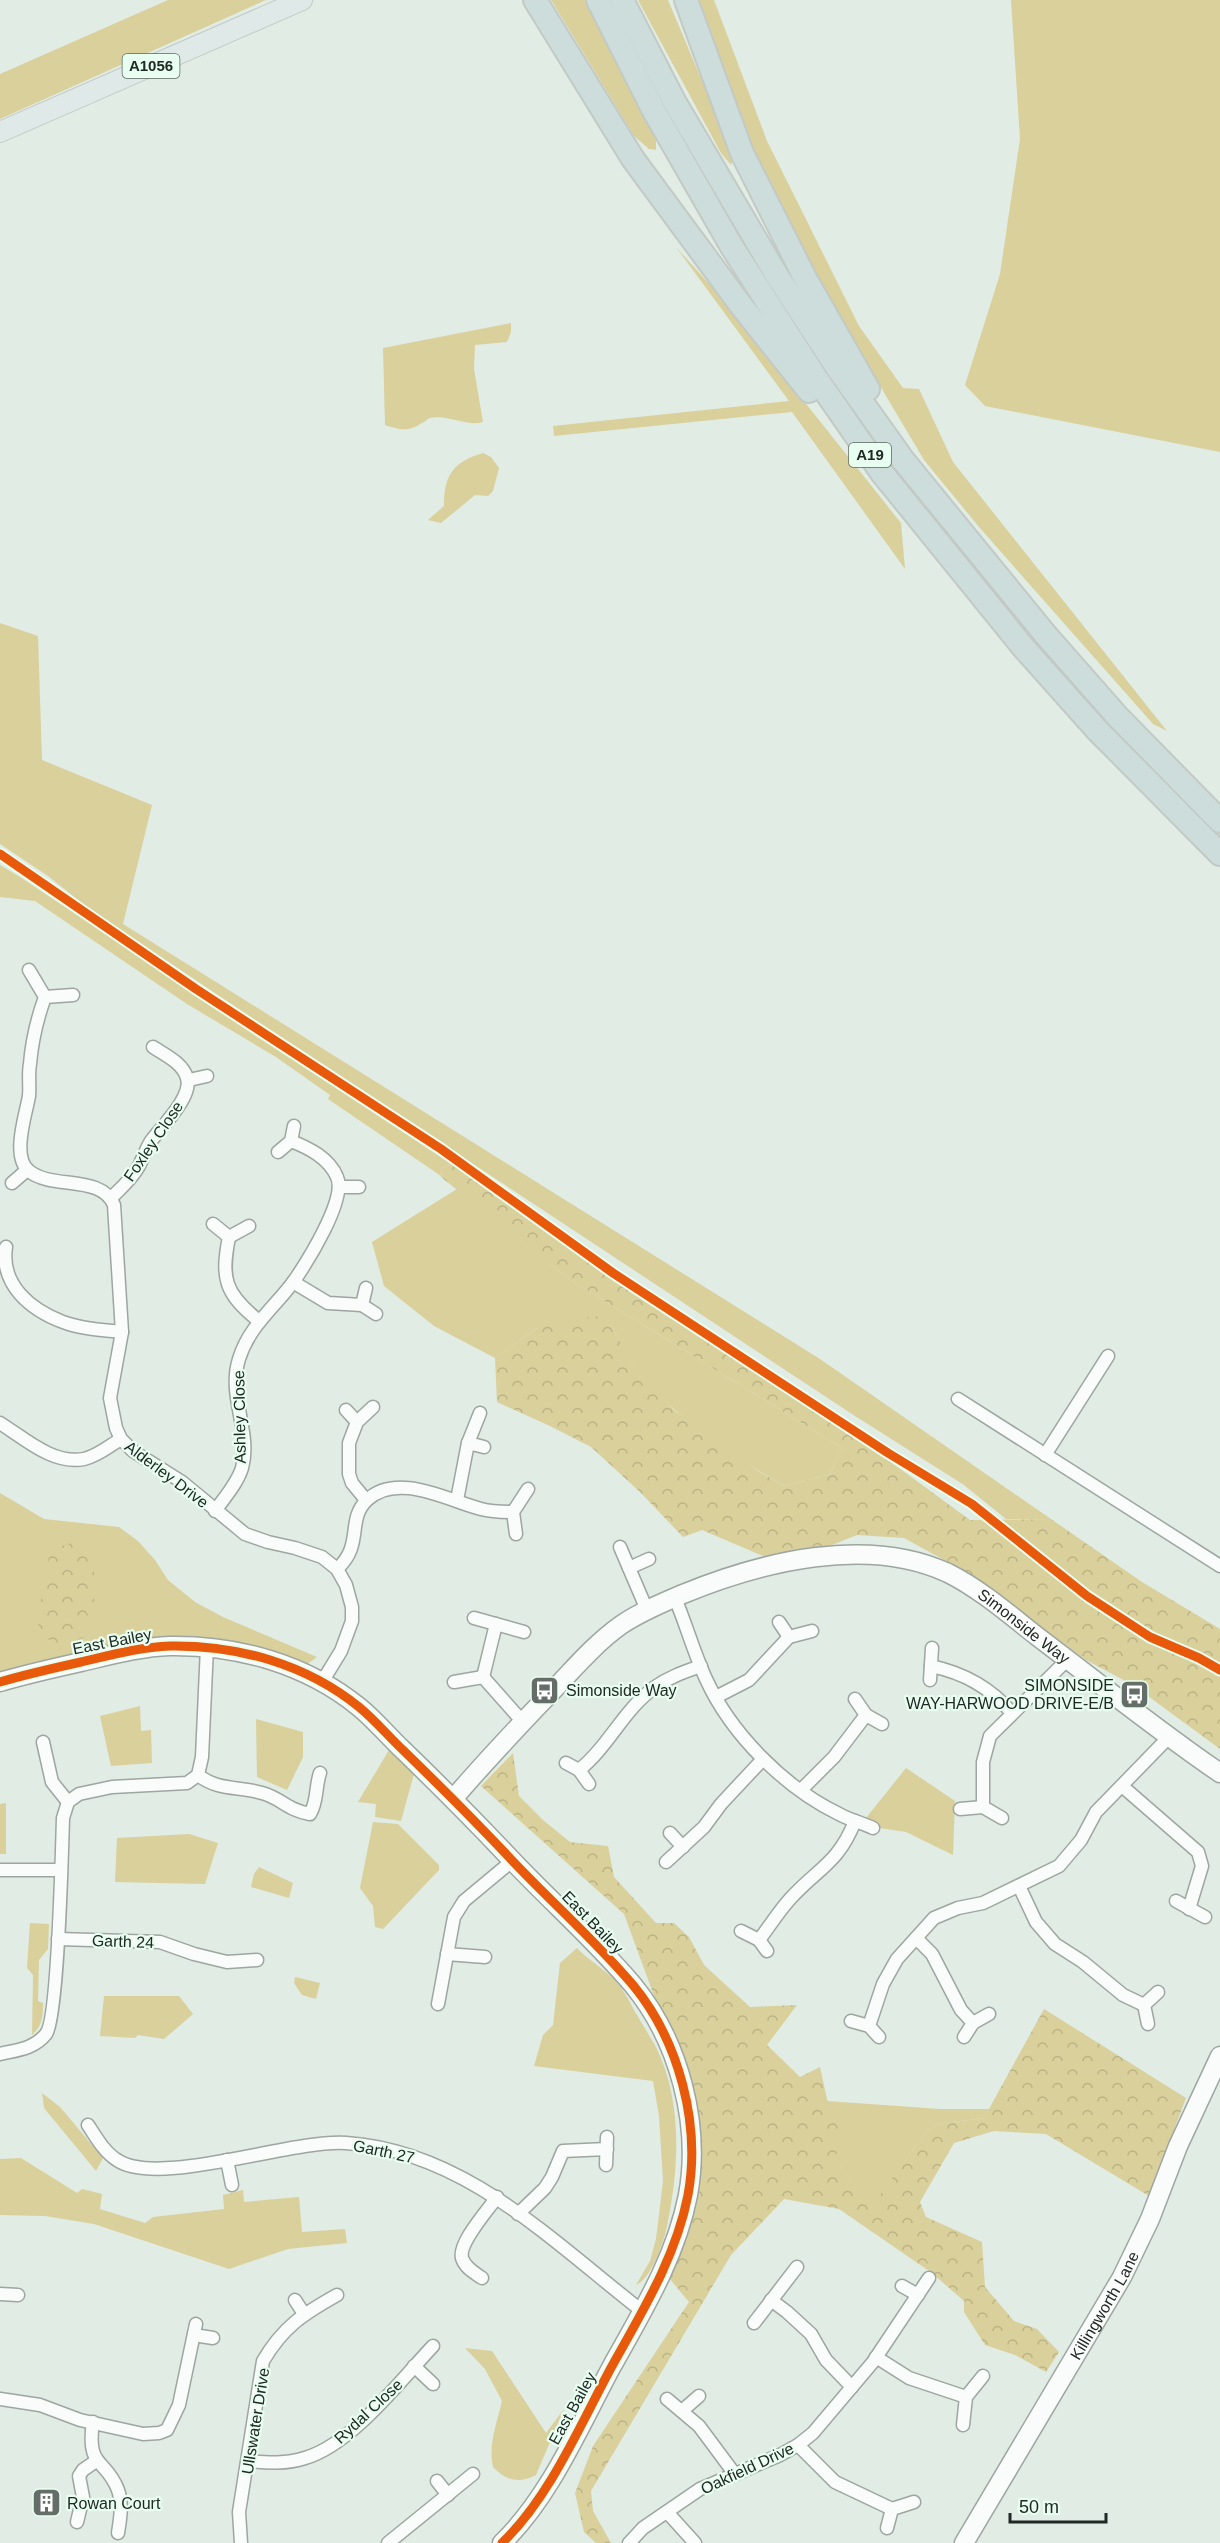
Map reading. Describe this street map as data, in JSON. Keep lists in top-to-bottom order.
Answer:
{
  "streets": {
    "highway": ["A19"],
    "main road": ["A1056"],
    "street": [
      "Foxley Close",
      "Ashley Close",
      "Alderley Drive",
      "Simonside Way",
      "East Bailey",
      "Garth 24",
      "Garth 27",
      "Killingworth Lane",
      "Rydal Close",
      "Ullswater Drive",
      "Oakfield Drive"
    ]
  },
  "crossings": [
    ["Foxley Close", "Alderley Drive"],
    ["Ashley Close", "Alderley Drive"],
    ["Simonside Way", "East Bailey"],
    ["East Bailey", "Garth 27"],
    ["Rydal Close", "Ullswater Drive"]
  ],
  "places": {
    "bus stop": ["Simonside Way", "SIMONSIDE WAY-HARWOOD DRIVE-E/B"],
    "building": ["Rowan Court"]
  },
  "scale_bar": "50 m"
}
